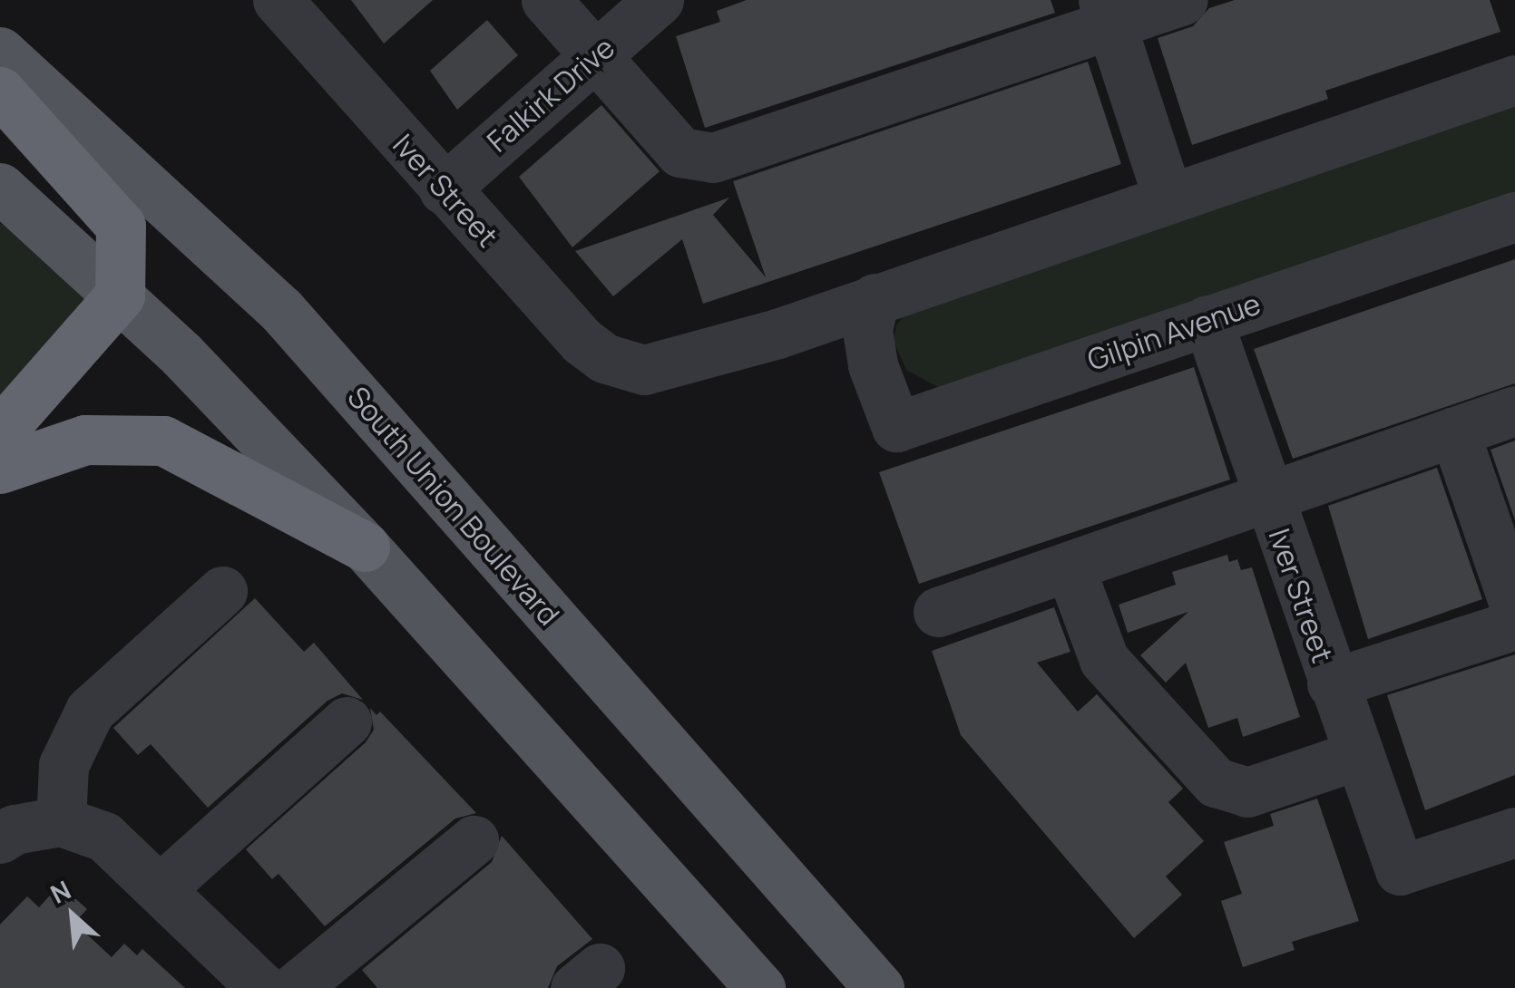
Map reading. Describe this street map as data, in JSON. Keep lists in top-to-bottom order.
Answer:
{
  "streets": {
    "main road": ["South Union Boulevard"],
    "street": ["Falkirk Drive", "Iver Street", "Gilpin Avenue"]
  },
  "crossings": [
    ["Falkirk Drive", "Iver Street"],
    ["Iver Street", "Gilpin Avenue"]
  ],
  "north": "top left"
}
